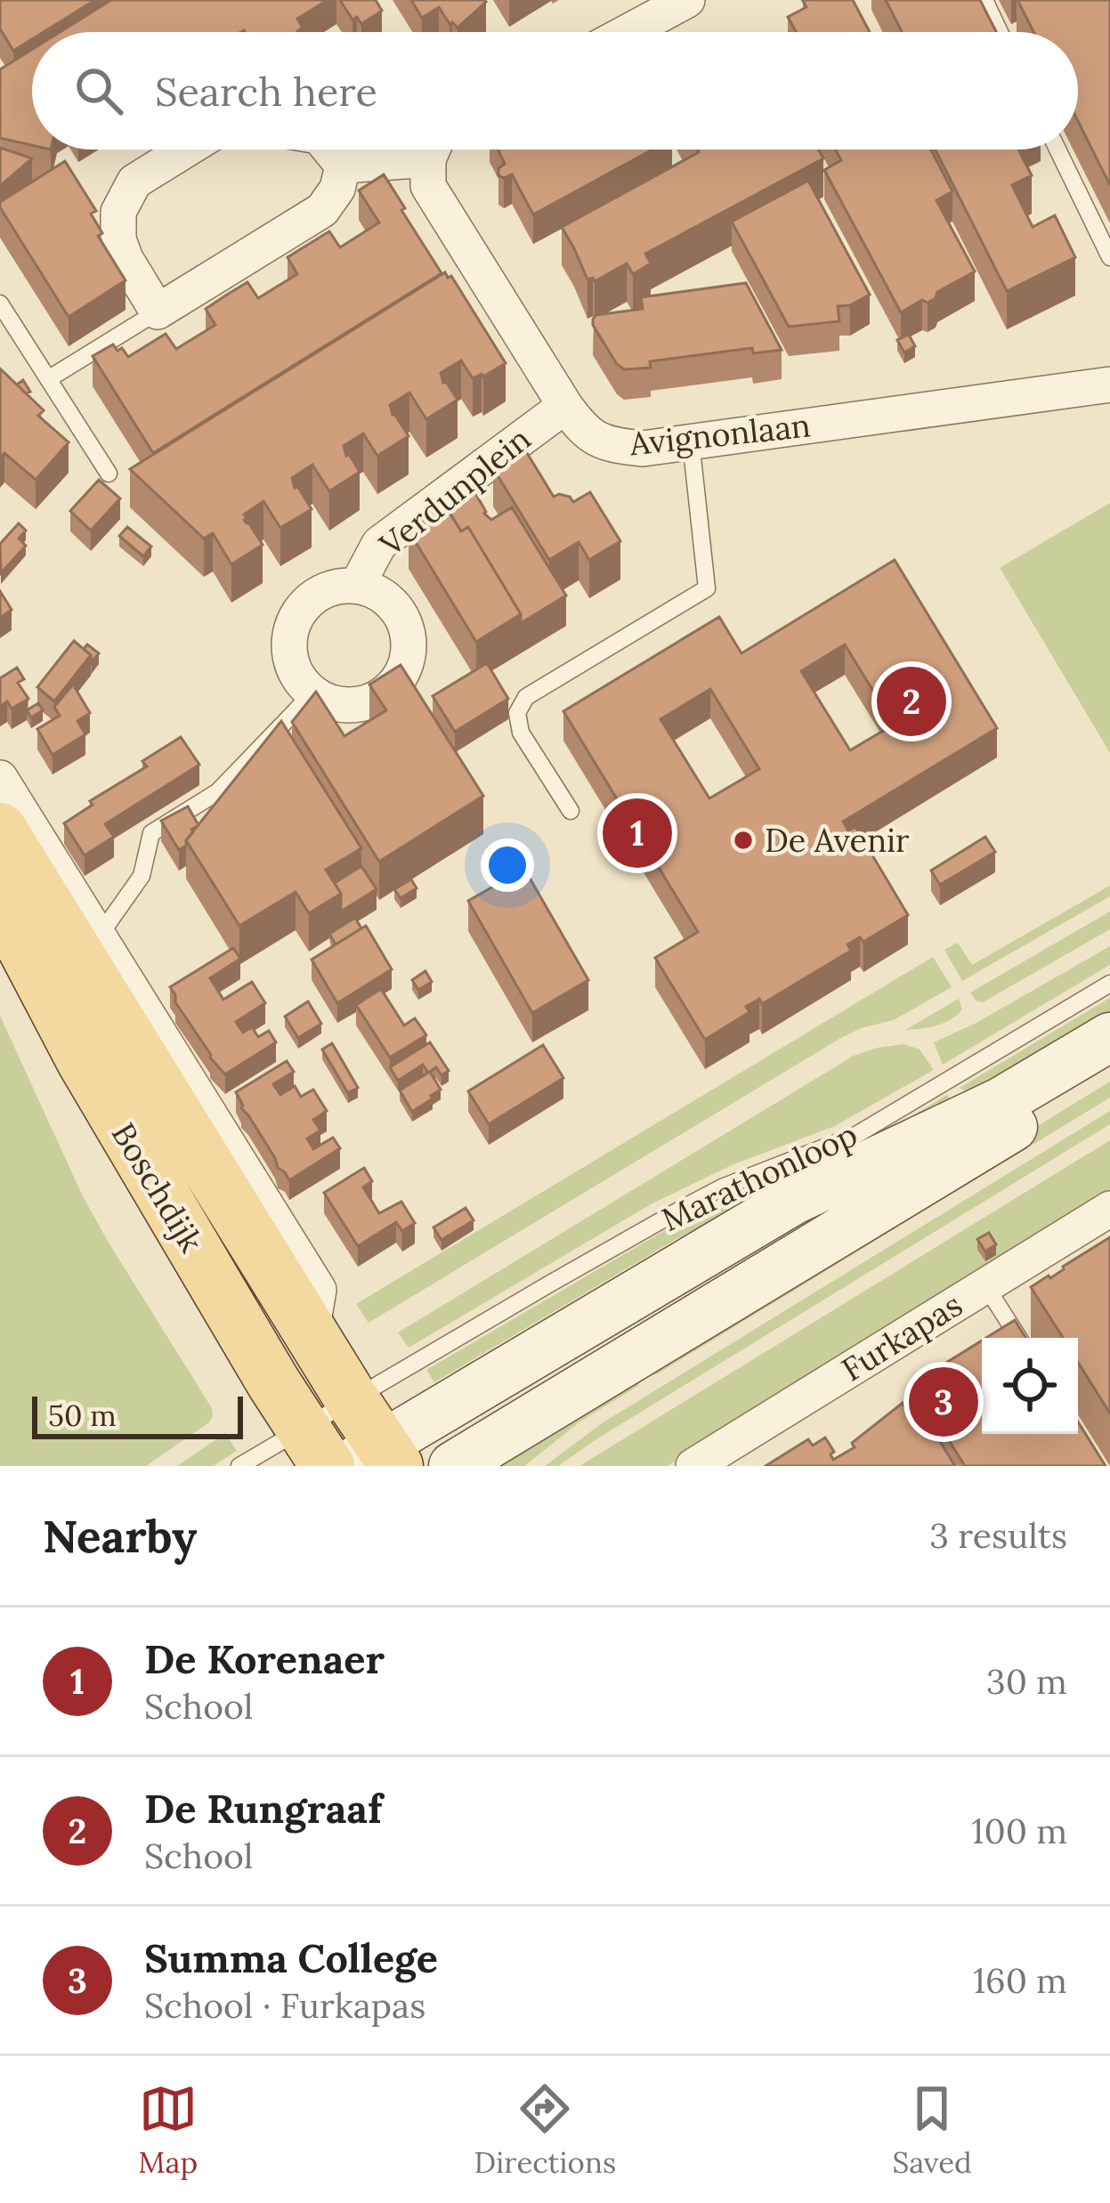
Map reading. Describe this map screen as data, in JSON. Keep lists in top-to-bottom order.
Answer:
{
  "streets": {
    "main road": ["Marathonloop", "Boschdijk"],
    "street": ["Avignonlaan", "Verdunplein", "Furkapas"]
  },
  "crossings": [
    ["Avignonlaan", "Verdunplein"],
    ["Marathonloop", "Boschdijk"]
  ],
  "places": ["De Avenir"],
  "scale_bar": "50 m",
  "page": {
    "search": "Search here",
    "pins": ["2", "1", "3"],
    "scale": "50 m",
    "heading": ["Nearby", "3 results"],
    "list": [
      {
        "mark": "1",
        "name": "De Korenaer",
        "note": "School",
        "value": "30 m"
      },
      {
        "mark": "2",
        "name": "De Rungraaf",
        "note": "School",
        "value": "100 m"
      },
      {
        "mark": "3",
        "name": "Summa College",
        "note": "School · Furkapas",
        "value": "160 m"
      }
    ],
    "nav": ["Map", "Directions", "Saved"]
  }
}
